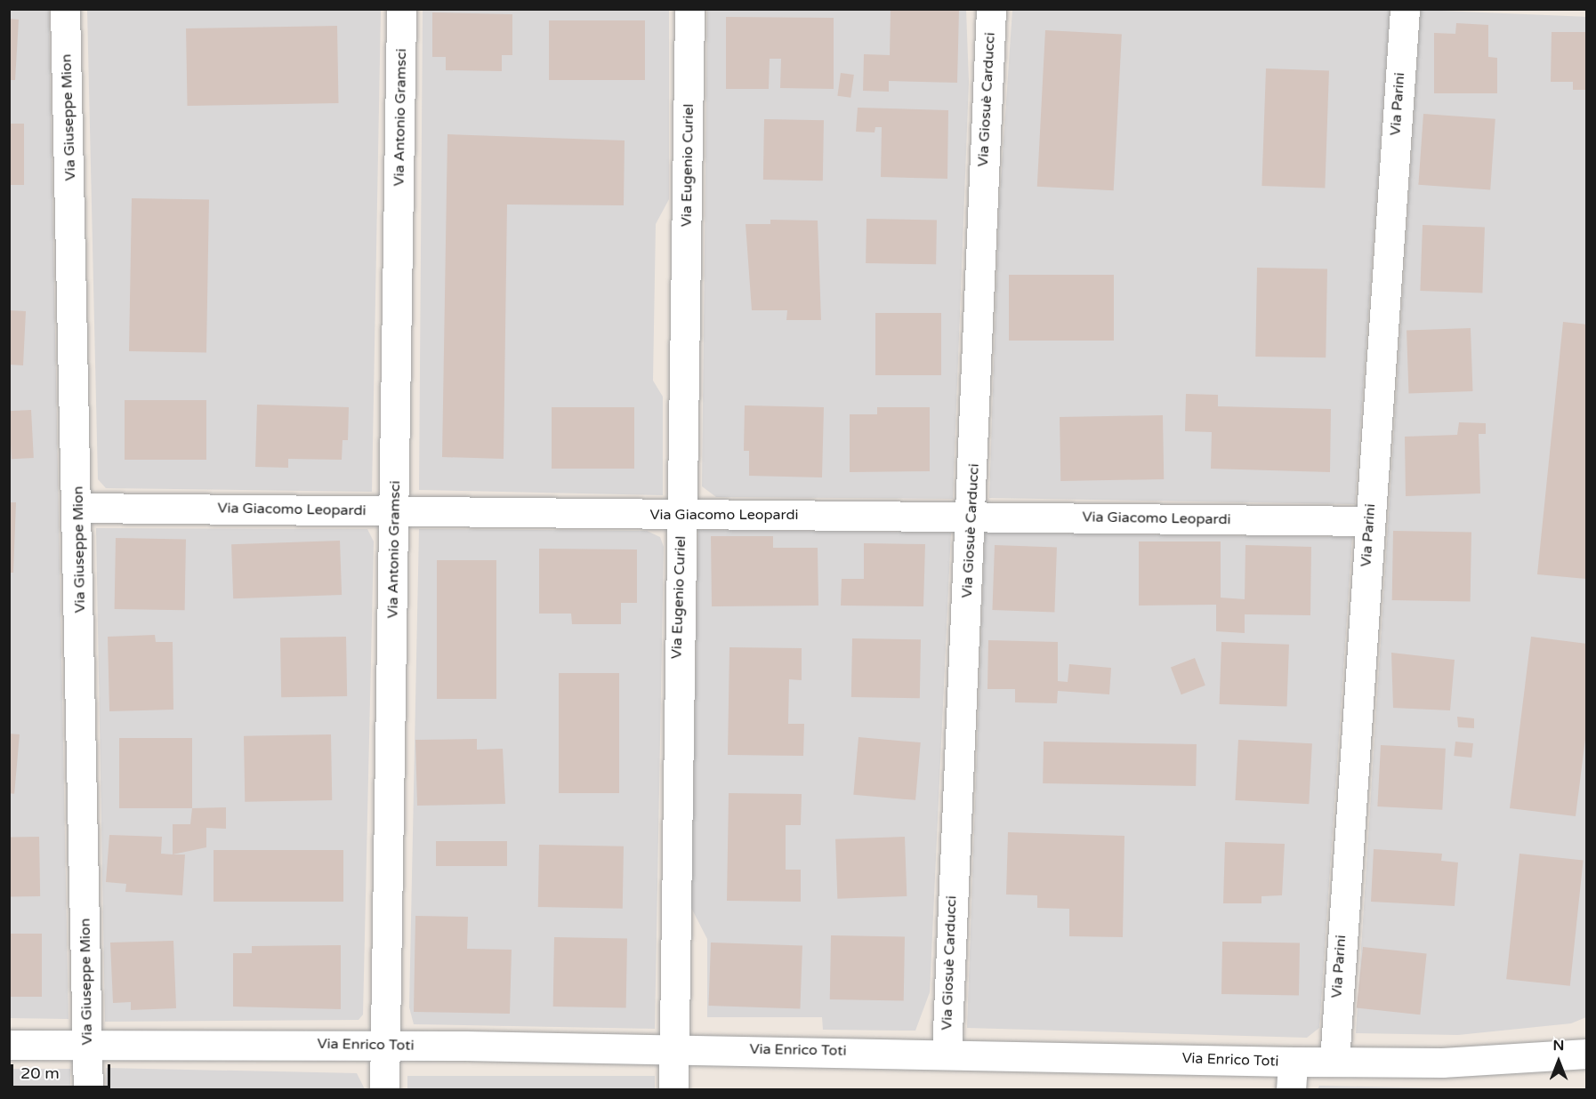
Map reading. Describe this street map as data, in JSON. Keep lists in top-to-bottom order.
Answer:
{
  "streets": {
    "street": [
      "Via Giosuè Carducci",
      "Via Parini",
      "Via Giuseppe Mion",
      "Via Antonio Gramsci",
      "Via Eugenio Curiel",
      "Via Giacomo Leopardi",
      "Via Enrico Toti"
    ]
  },
  "crossings": [
    ["Via Giosuè Carducci", "Via Giacomo Leopardi"],
    ["Via Giosuè Carducci", "Via Enrico Toti"],
    ["Via Parini", "Via Giacomo Leopardi"],
    ["Via Parini", "Via Enrico Toti"],
    ["Via Giuseppe Mion", "Via Giacomo Leopardi"],
    ["Via Giuseppe Mion", "Via Enrico Toti"],
    ["Via Antonio Gramsci", "Via Giacomo Leopardi"],
    ["Via Antonio Gramsci", "Via Enrico Toti"],
    ["Via Eugenio Curiel", "Via Giacomo Leopardi"],
    ["Via Eugenio Curiel", "Via Enrico Toti"]
  ],
  "scale_bar": "20 m",
  "north": "top"
}
